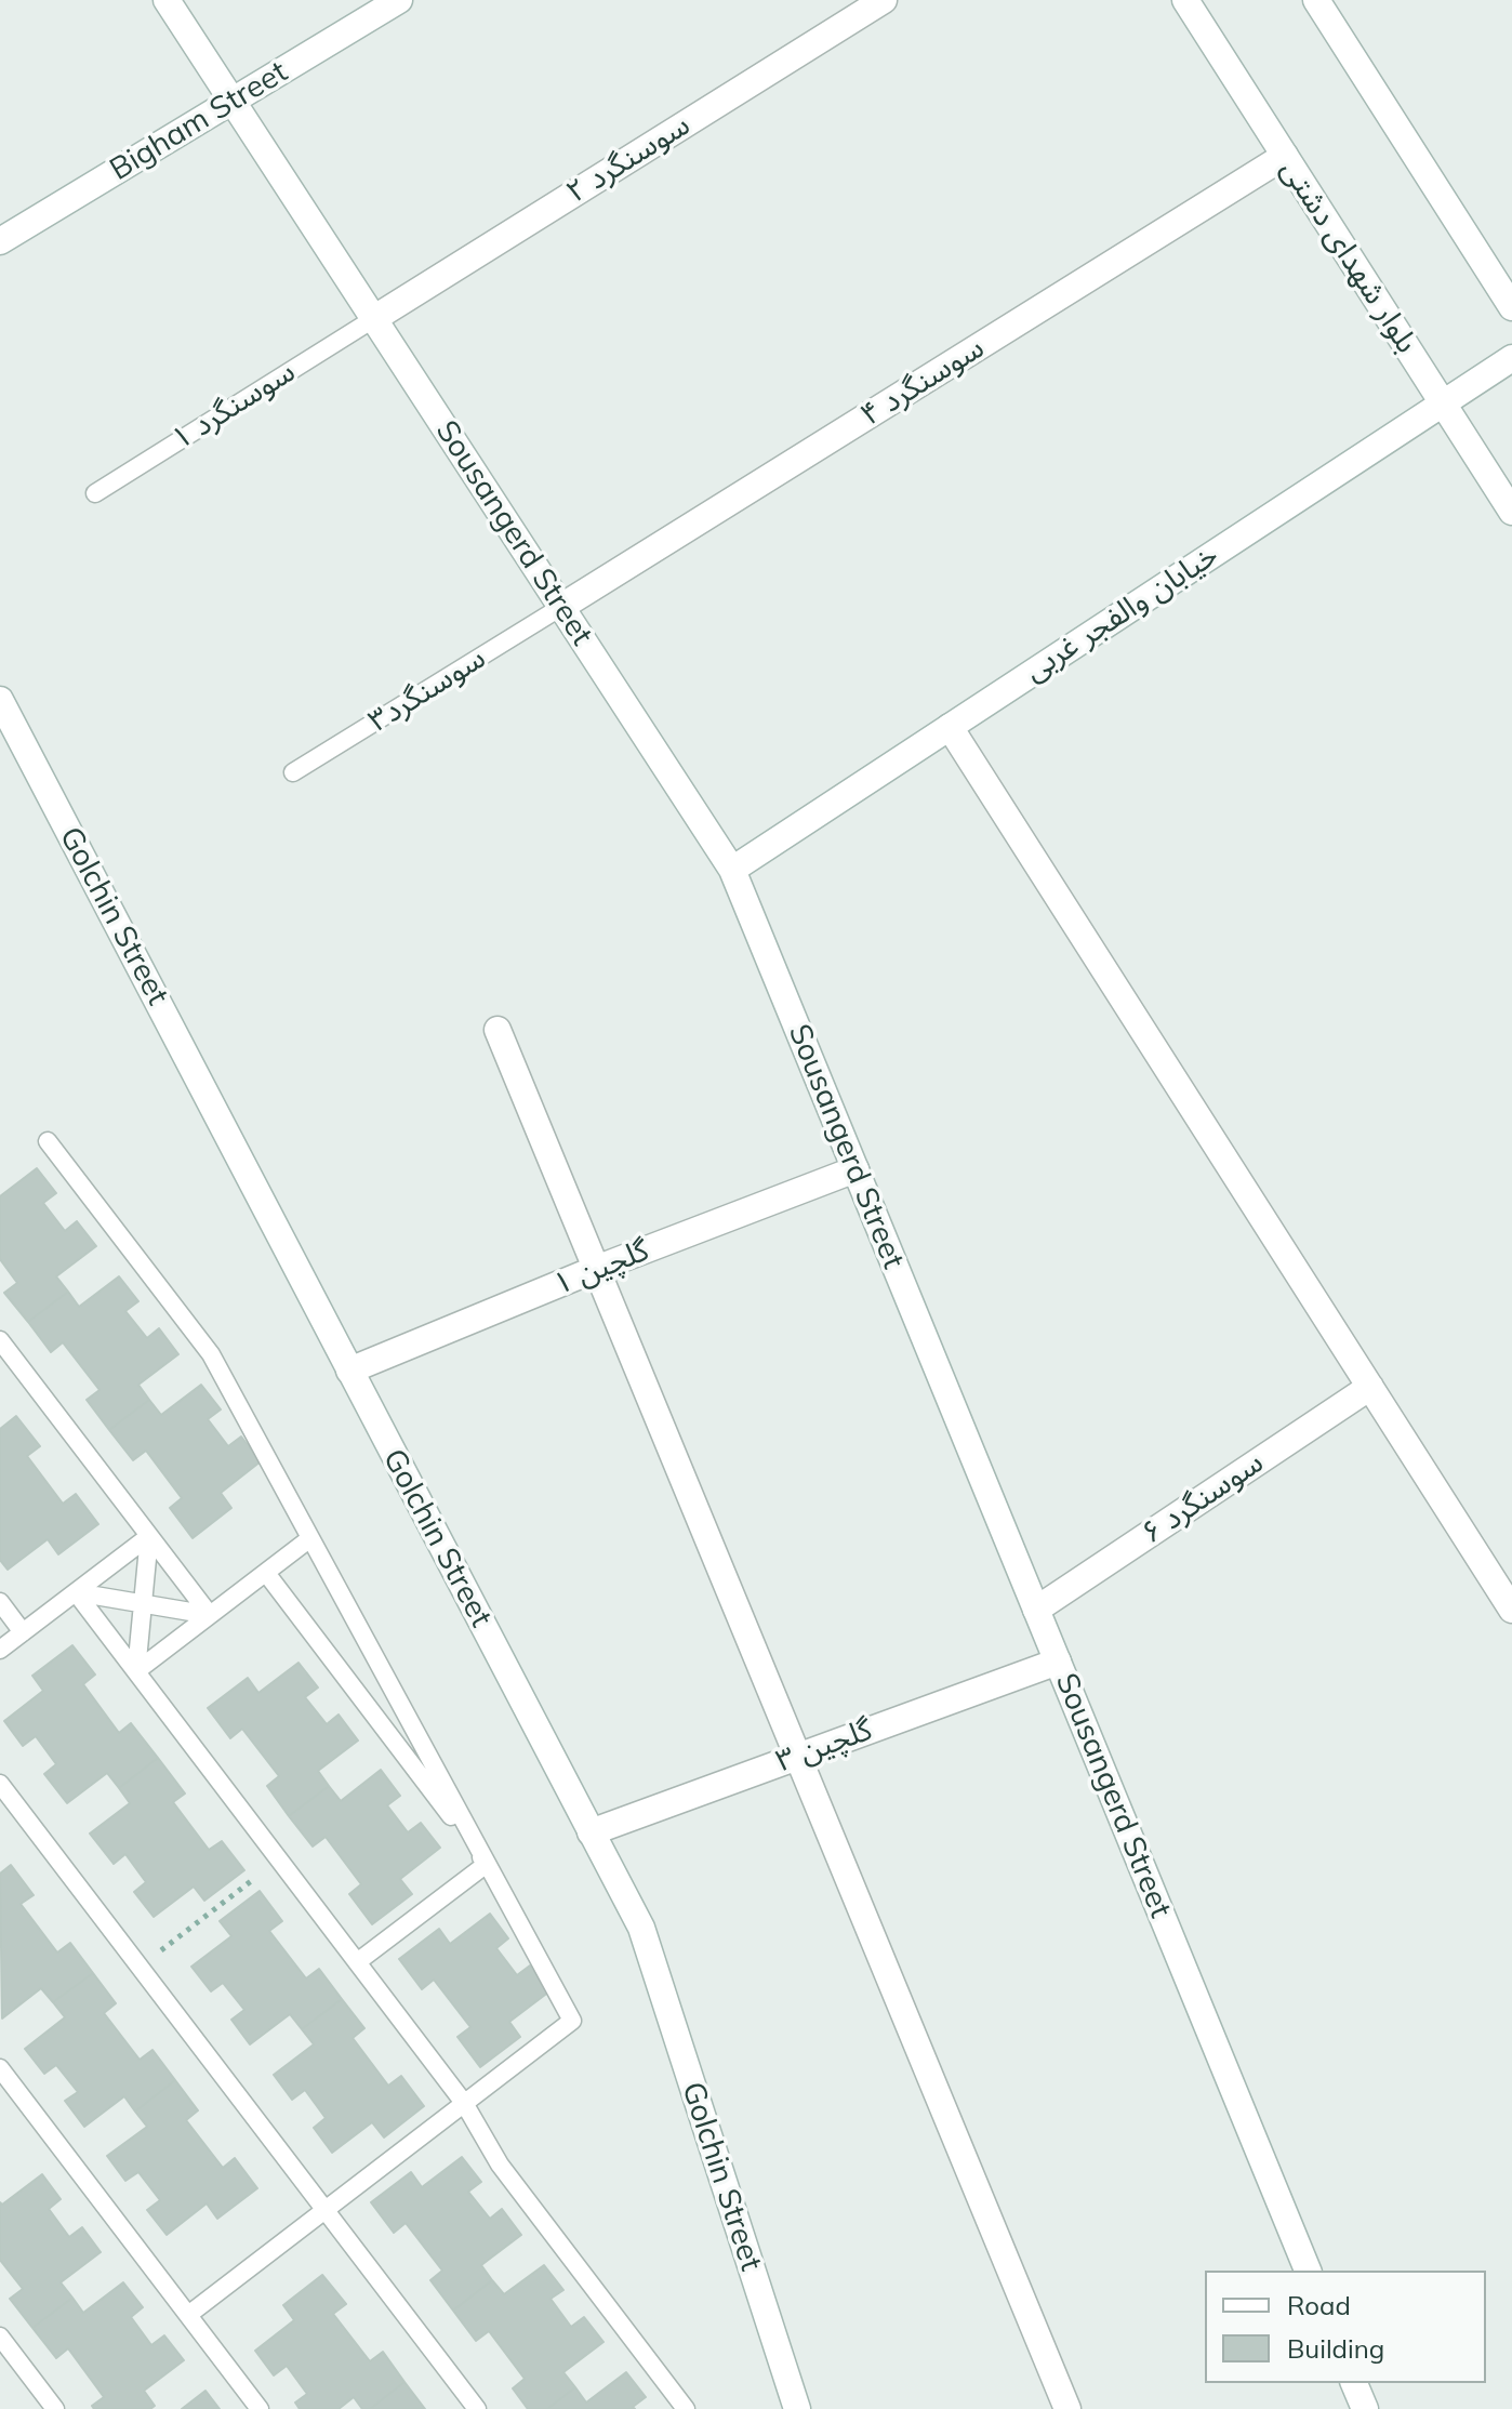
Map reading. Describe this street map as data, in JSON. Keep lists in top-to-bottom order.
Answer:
{
  "streets": {
    "street": [
      "Bigham Street",
      "سوسنگرد ۲",
      "بلوار شهدای دشتی",
      "سوسنگرد ۴",
      "Sousangerd Street",
      "خیابان والفجر غربی",
      "Golchin Street",
      "گلچین ۱",
      "سوسنگرد ۶",
      "گلچین ۳"
    ],
    "lane": ["سوسنگرد ۱", "سوسنگرد۳"]
  },
  "crossings": [
    ["Bigham Street", "Sousangerd Street"],
    ["سوسنگرد ۲", "سوسنگرد ۱"],
    ["سوسنگرد ۲", "Sousangerd Street"],
    ["بلوار شهدای دشتی", "سوسنگرد ۴"],
    ["بلوار شهدای دشتی", "خیابان والفجر غربی"],
    ["سوسنگرد ۴", "Sousangerd Street"],
    ["سوسنگرد ۴", "سوسنگرد۳"],
    ["سوسنگرد ۱", "Sousangerd Street"],
    ["Sousangerd Street", "خیابان والفجر غربی"],
    ["Sousangerd Street", "سوسنگرد۳"],
    ["Sousangerd Street", "گلچین ۱"],
    ["Sousangerd Street", "سوسنگرد ۶"],
    ["Sousangerd Street", "گلچین ۳"],
    ["Golchin Street", "گلچین ۱"],
    ["Golchin Street", "گلچین ۳"]
  ],
  "legend": ["Road", "Building"]
}
